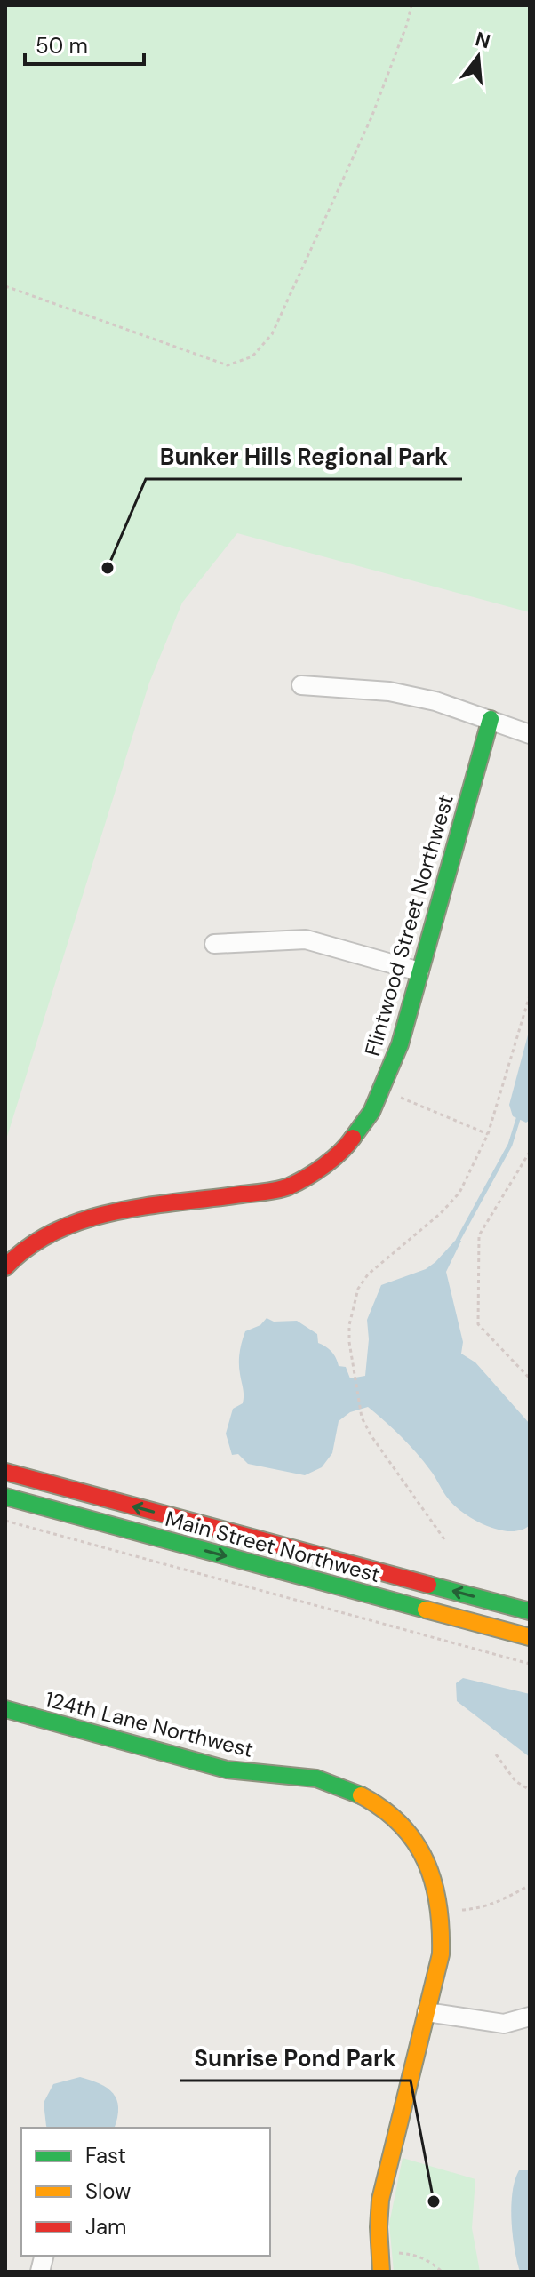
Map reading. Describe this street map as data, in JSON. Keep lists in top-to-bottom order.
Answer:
{
  "streets": {
    "street": ["Flintwood Street Northwest", "Main Street Northwest", "124th Lane Northwest"]
  },
  "places": ["Bunker Hills Regional Park", "Sunrise Pond Park"],
  "legend": ["Fast", "Slow", "Jam"],
  "scale_bar": "50 m",
  "north": "top"
}
